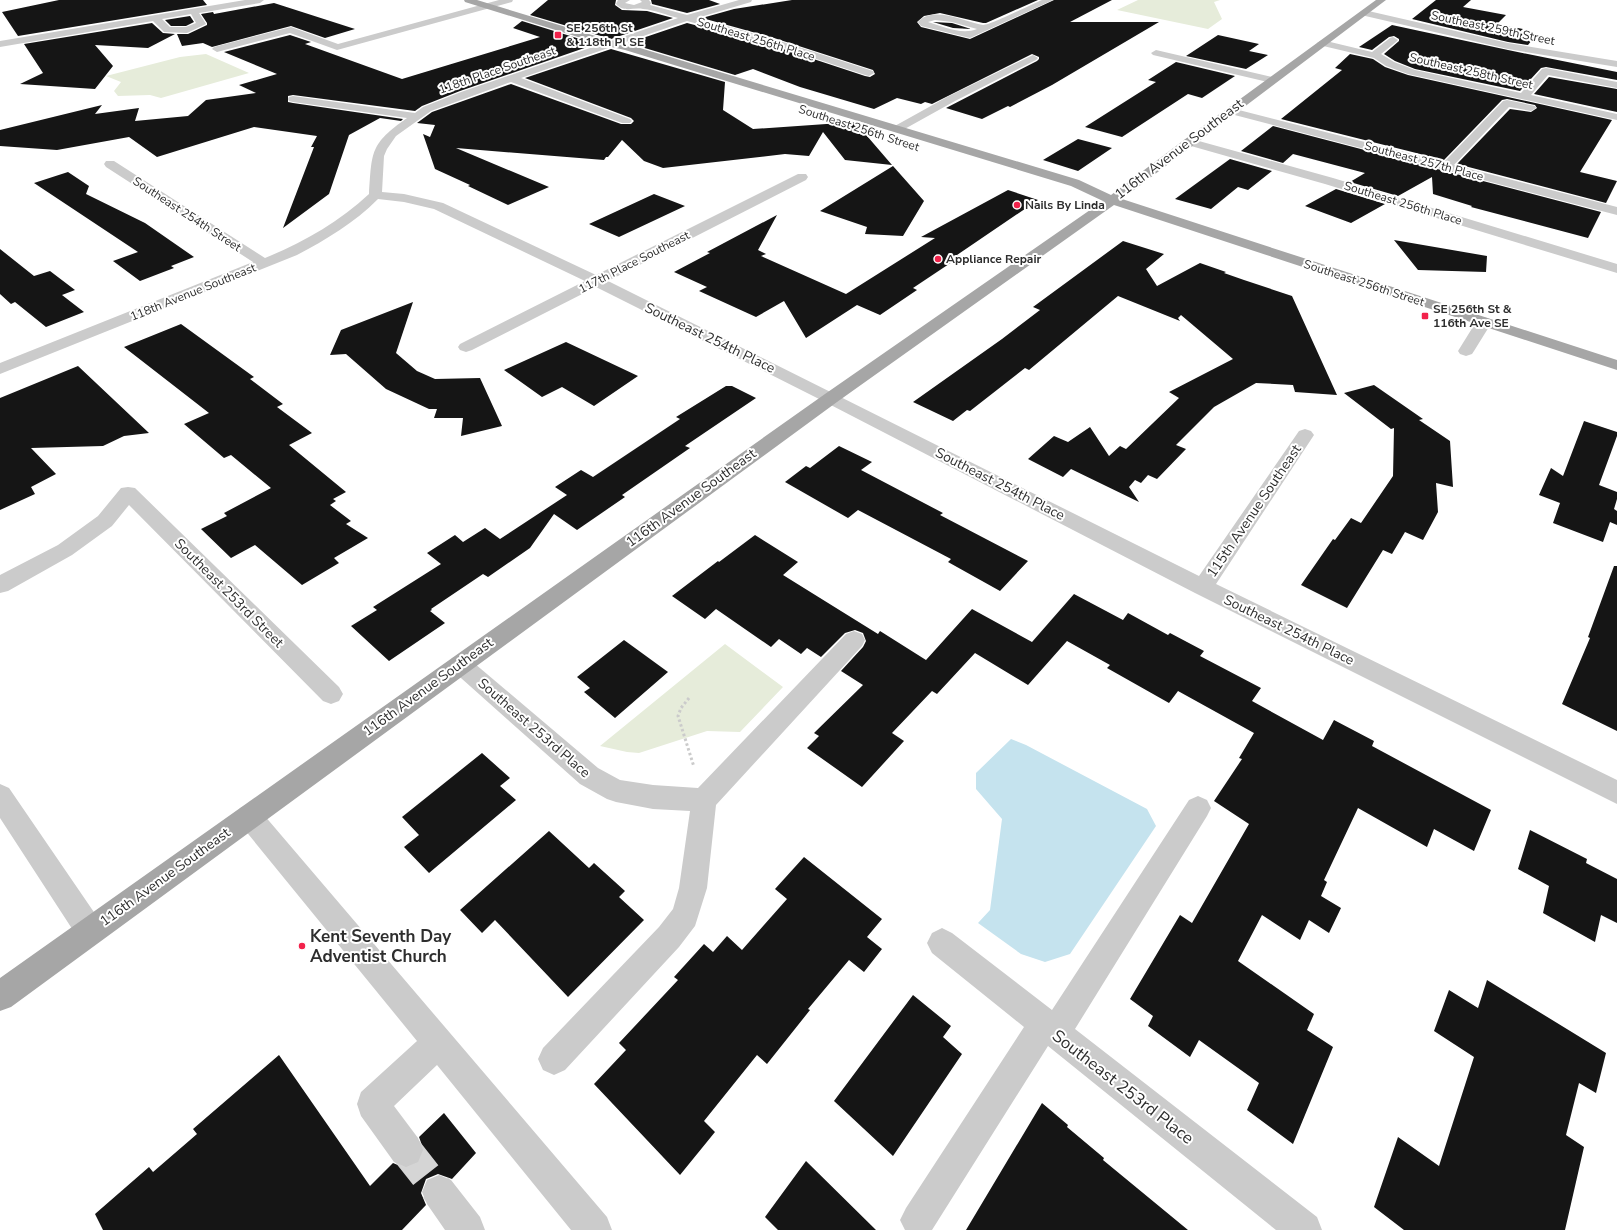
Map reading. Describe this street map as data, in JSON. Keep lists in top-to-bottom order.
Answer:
{
  "streets": {
    "main road": ["Southeast 256th Street", "116th Avenue Southeast"],
    "street": [
      "Southeast 259th Street",
      "Southeast 256th Place",
      "118th Place Southeast",
      "Southeast 258th Street",
      "Southeast 257th Place",
      "Southeast 254th Street",
      "117th Place Southeast",
      "118th Avenue Southeast",
      "Southeast 254th Place",
      "115th Avenue Southeast",
      "Southeast 253rd Street",
      "Southeast 253rd Place"
    ]
  },
  "crossings": [
    ["Southeast 259th Street", "116th Avenue Southeast"],
    ["Southeast 256th Place", "118th Place Southeast"],
    ["Southeast 256th Place", "116th Avenue Southeast"],
    ["118th Place Southeast", "Southeast 256th Street"],
    ["118th Place Southeast", "118th Avenue Southeast"],
    ["118th Place Southeast", "Southeast 254th Place"],
    ["Southeast 258th Street", "116th Avenue Southeast"],
    ["Southeast 256th Street", "116th Avenue Southeast"],
    ["116th Avenue Southeast", "Southeast 257th Place"],
    ["116th Avenue Southeast", "Southeast 254th Place"],
    ["116th Avenue Southeast", "Southeast 253rd Place"],
    ["Southeast 254th Street", "118th Avenue Southeast"],
    ["117th Place Southeast", "Southeast 254th Place"],
    ["118th Avenue Southeast", "Southeast 254th Place"],
    ["Southeast 254th Place", "115th Avenue Southeast"]
  ],
  "places": {
    "transit": ["SE 256th St & 118th Pl SE", "SE 256th St & 116th Ave SE"],
    "other": ["Nails By Linda", "Appliance Repair", "Kent Seventh Day Adventist Church"]
  }
}
